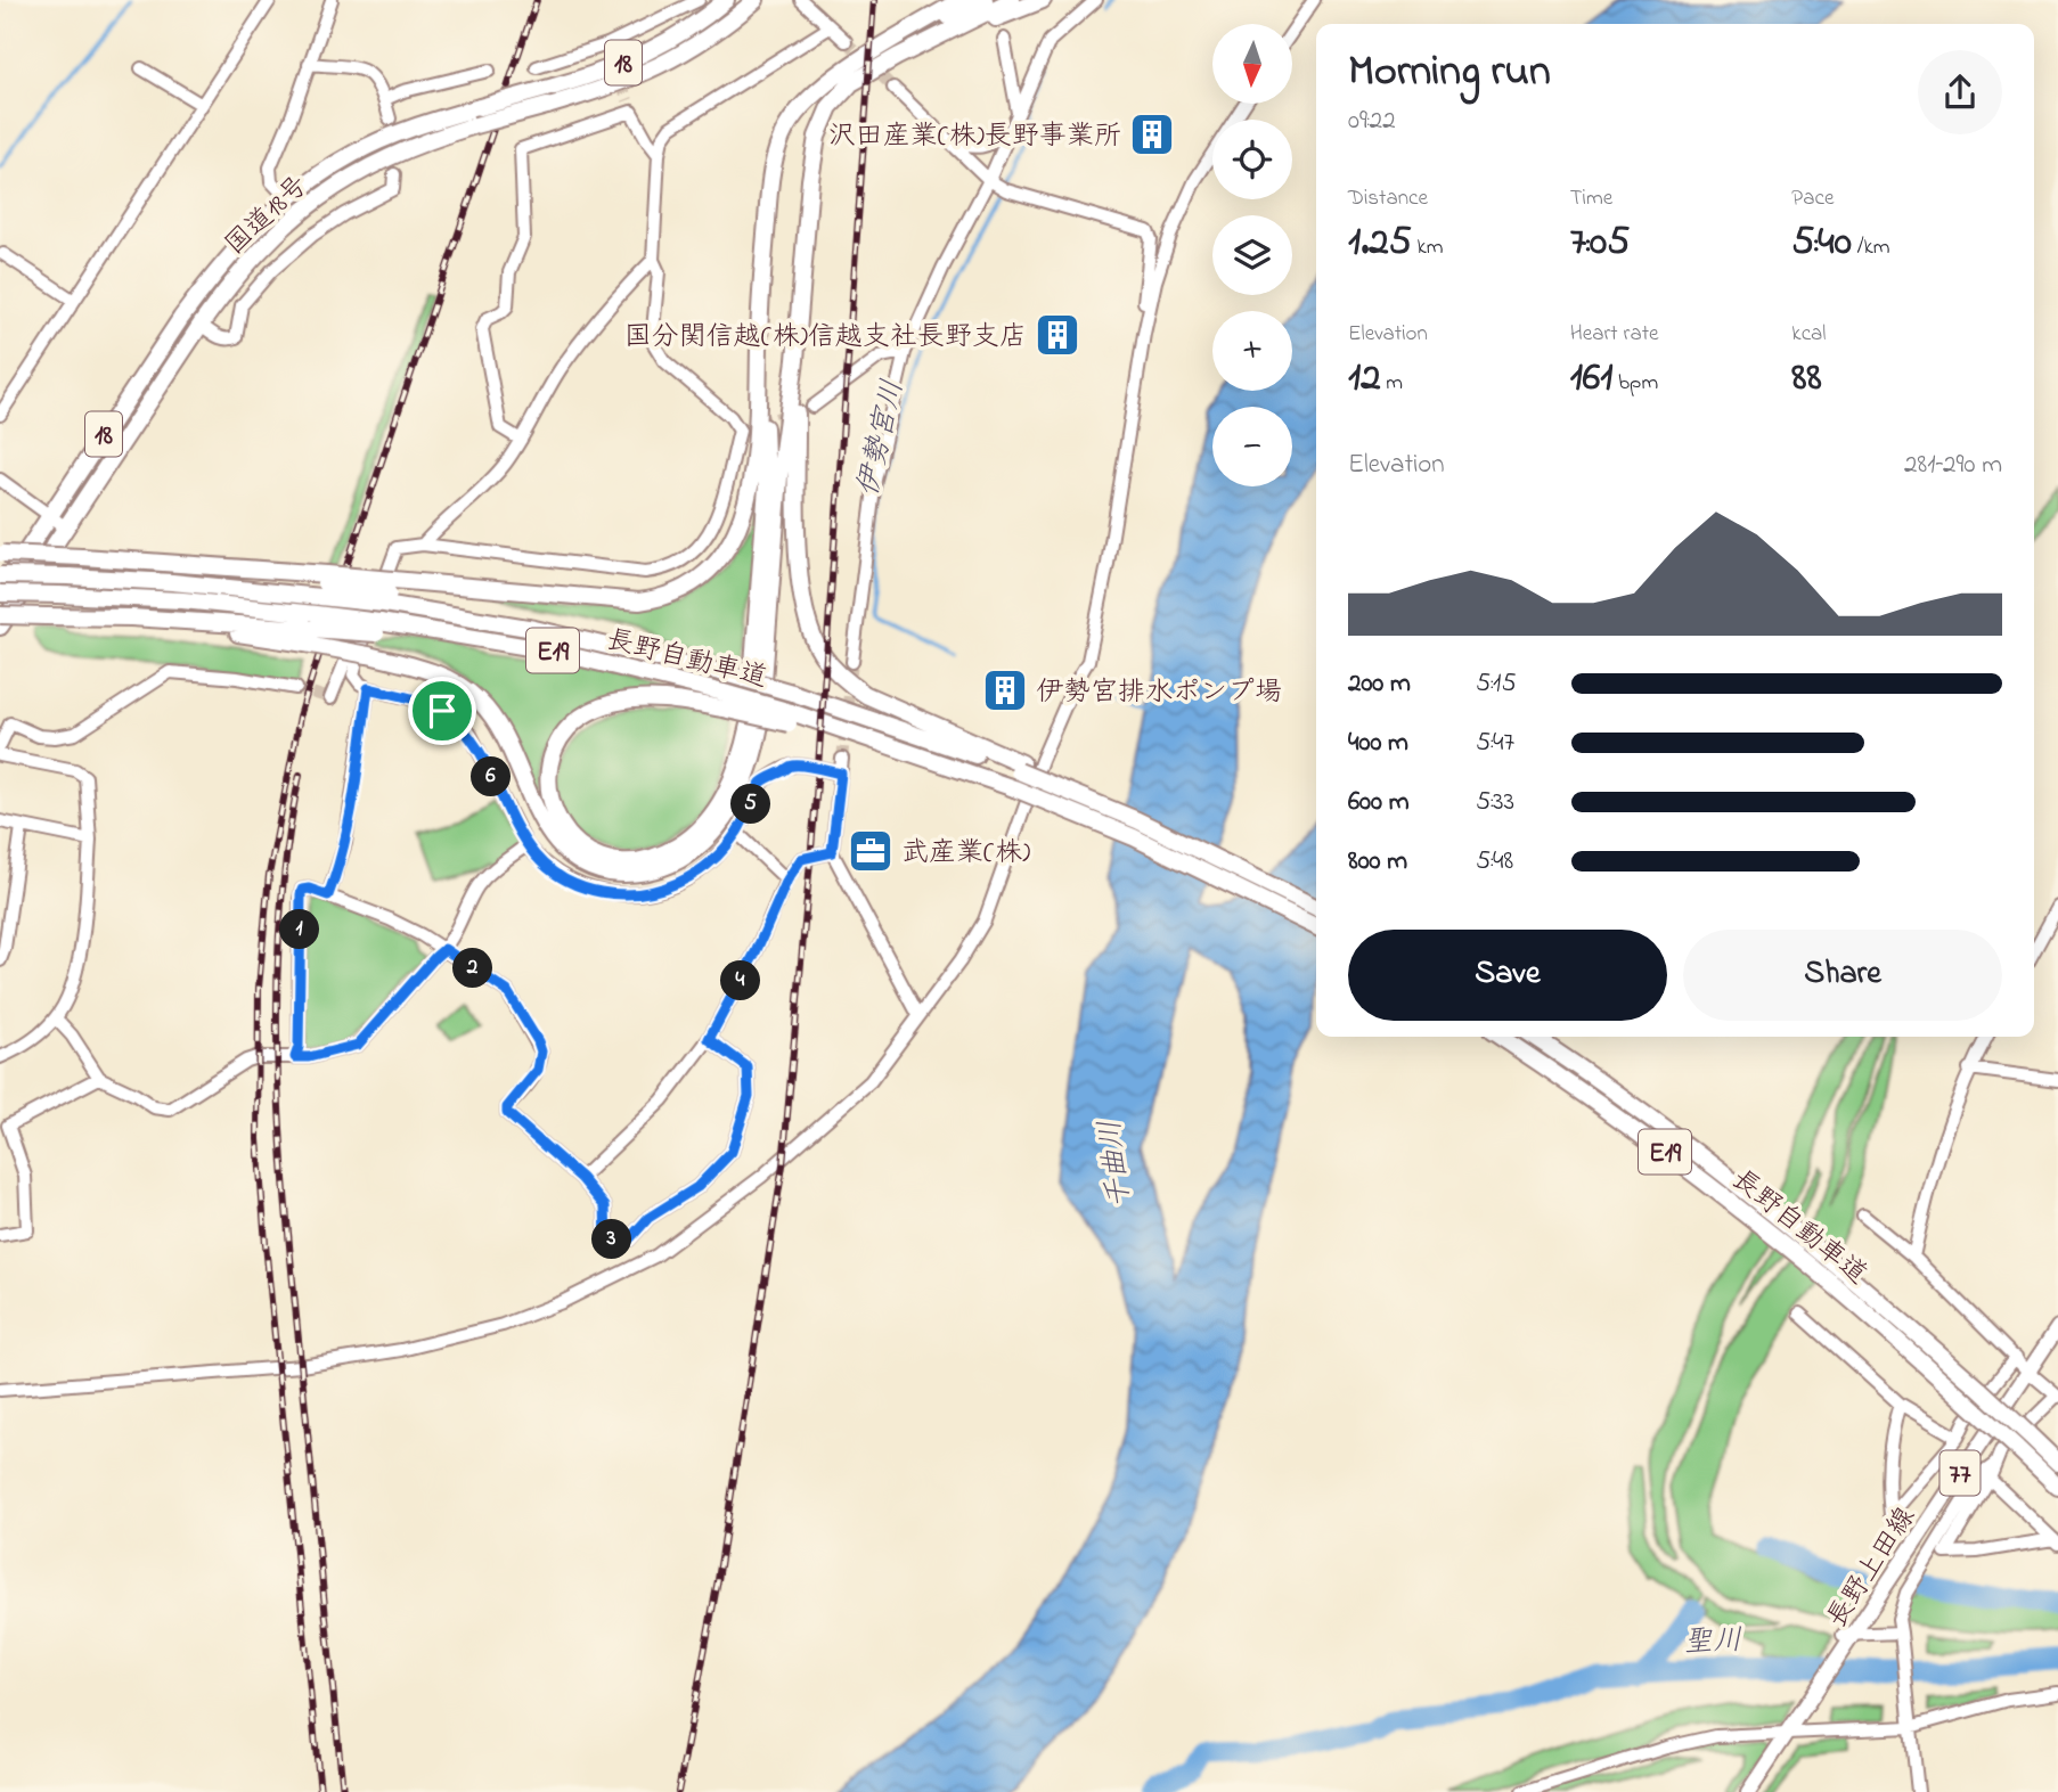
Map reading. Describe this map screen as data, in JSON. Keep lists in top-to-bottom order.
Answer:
{
  "streets": {
    "highway": [
      "18",
      "国道18号",
      "E19",
      "長野自動車道"
    ],
    "main road": ["77", "長野上田線"]
  },
  "water": ["伊勢宮川", "千曲川", "聖川"],
  "places": {
    "building": ["沢田産業(株)長野事業所", "国分関信越(株)信越支社長野支店", "伊勢宮排水ポンプ場"],
    "office": ["武産業(株)"]
  },
  "north": "bottom",
  "page": {
    "map_buttons": ["+", "−"],
    "heading": ["Morning run", "09:22"],
    "stats": [
      ["Distance", "1.25 km"],
      ["Time", "7:05"],
      ["Pace", "5:40 /km"],
      ["Elevation", "12 m"],
      ["Heart rate", "161 bpm"],
      ["kcal", "88"]
    ],
    "chart": ["Elevation", "281–290 m"],
    "list": [
      {
        "name": "200 m",
        "note": "5:15"
      },
      {
        "name": "400 m",
        "note": "5:47"
      },
      {
        "name": "600 m",
        "note": "5:33"
      },
      {
        "name": "800 m",
        "note": "5:48"
      }
    ],
    "pins": [
      "6",
      "5",
      "1",
      "2",
      "4",
      "3"
    ],
    "buttons": ["Save", "Share"]
  }
}
